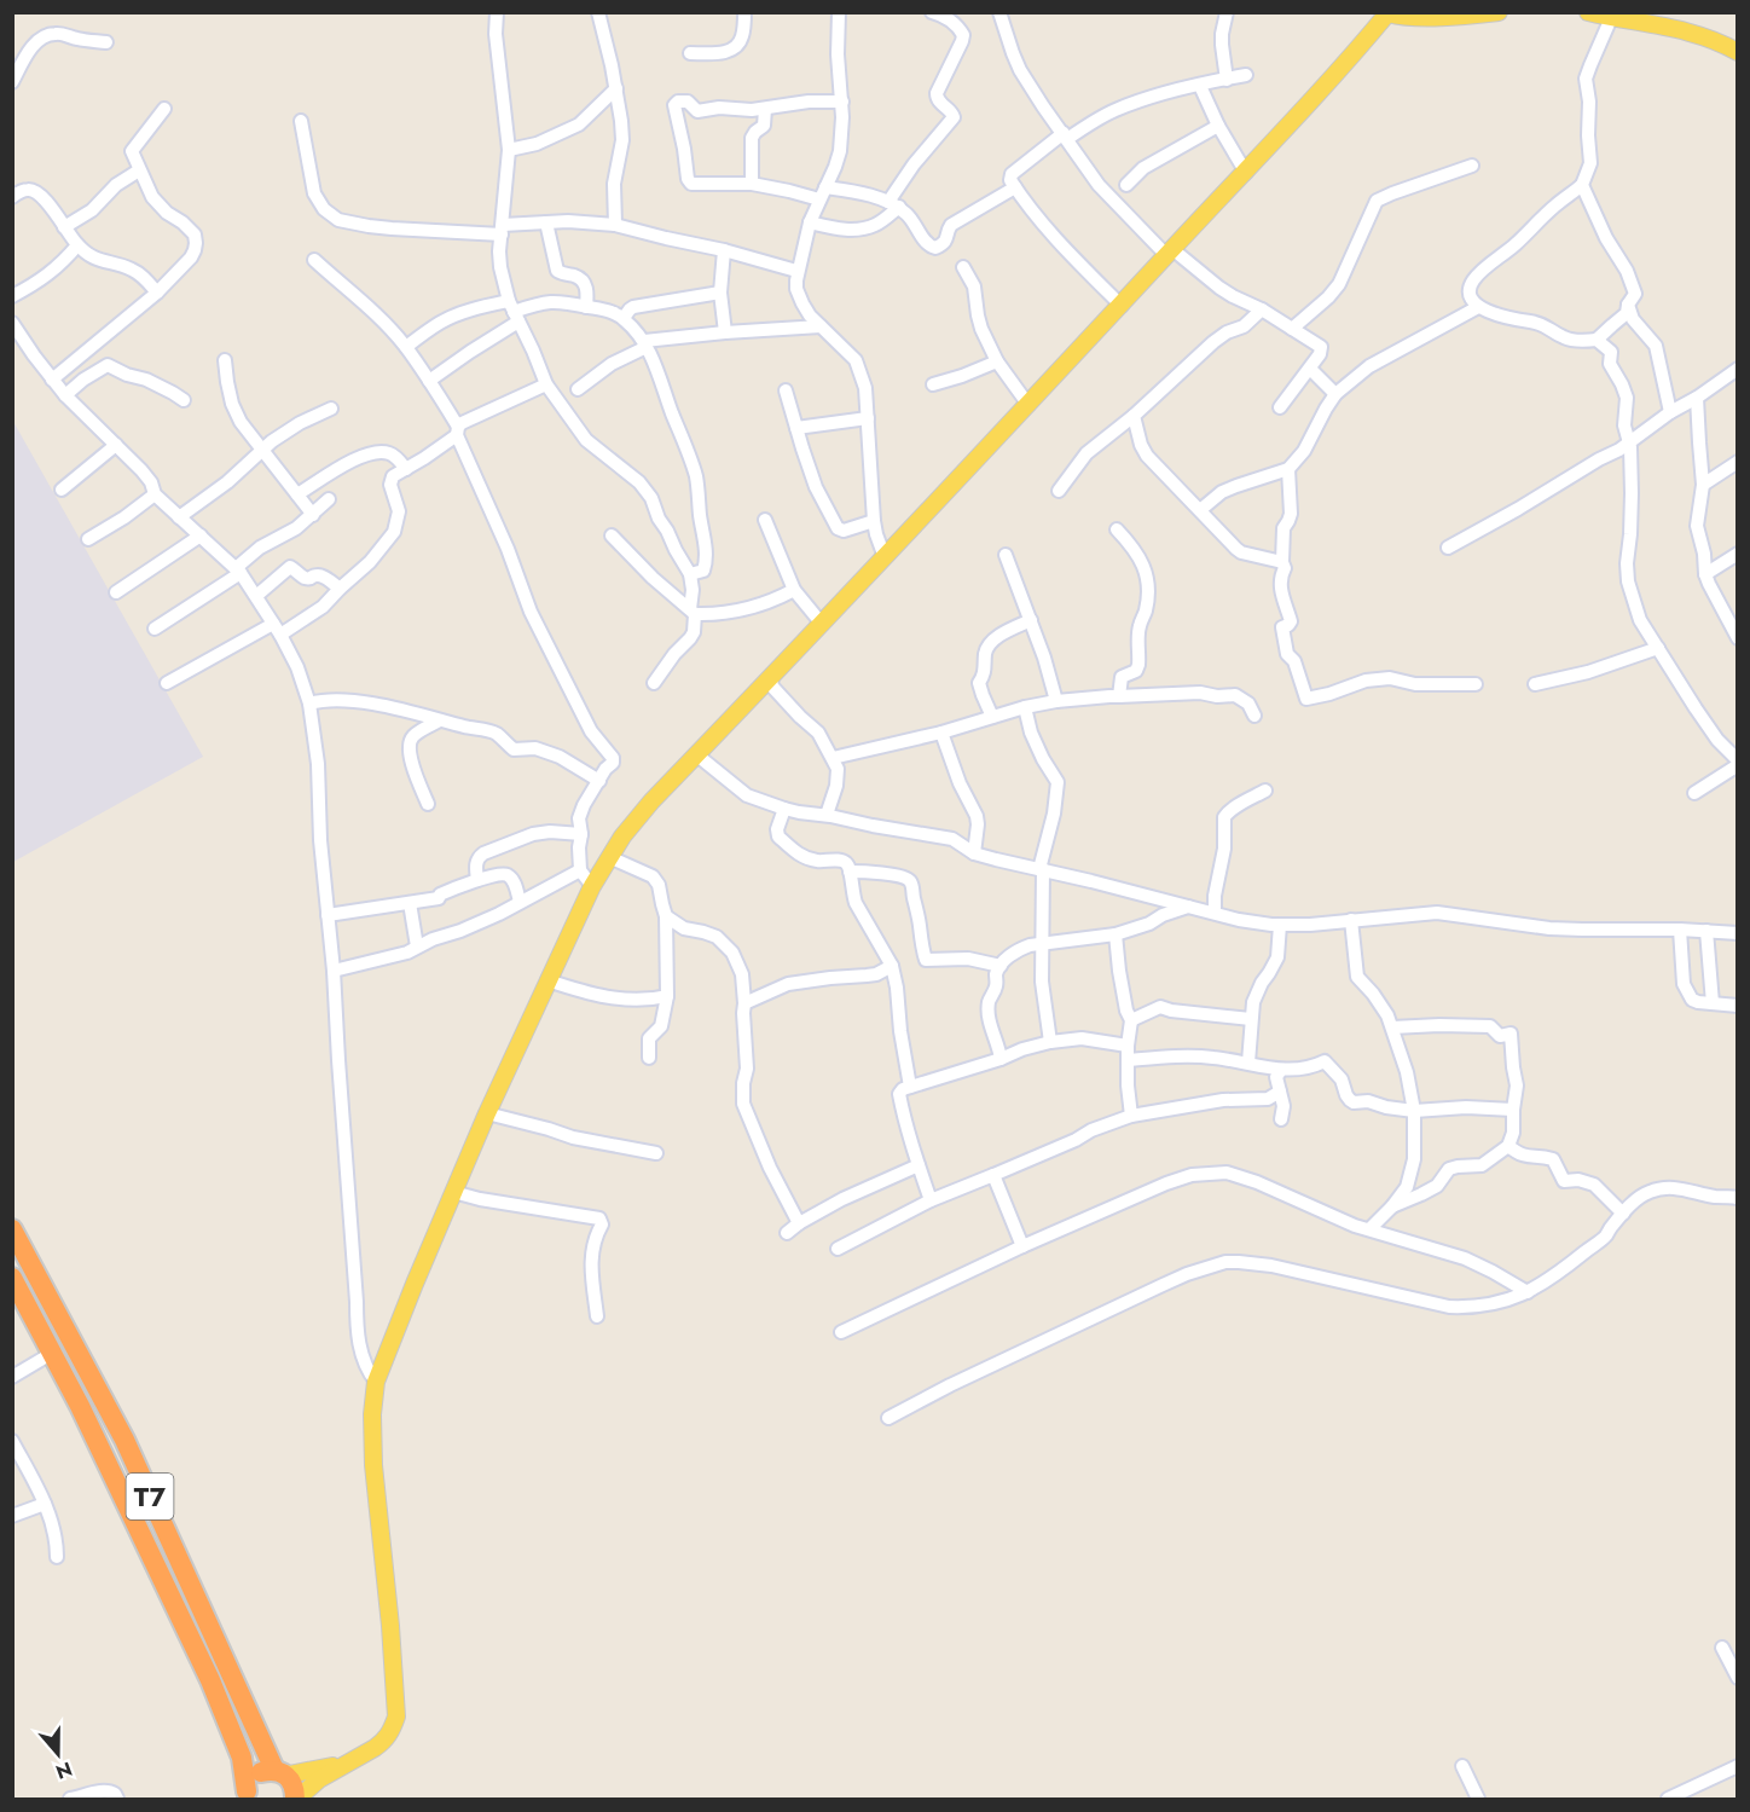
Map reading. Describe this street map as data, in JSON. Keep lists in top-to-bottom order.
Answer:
{
  "streets": {
    "highway": ["T7"]
  },
  "north": "bottom"
}
